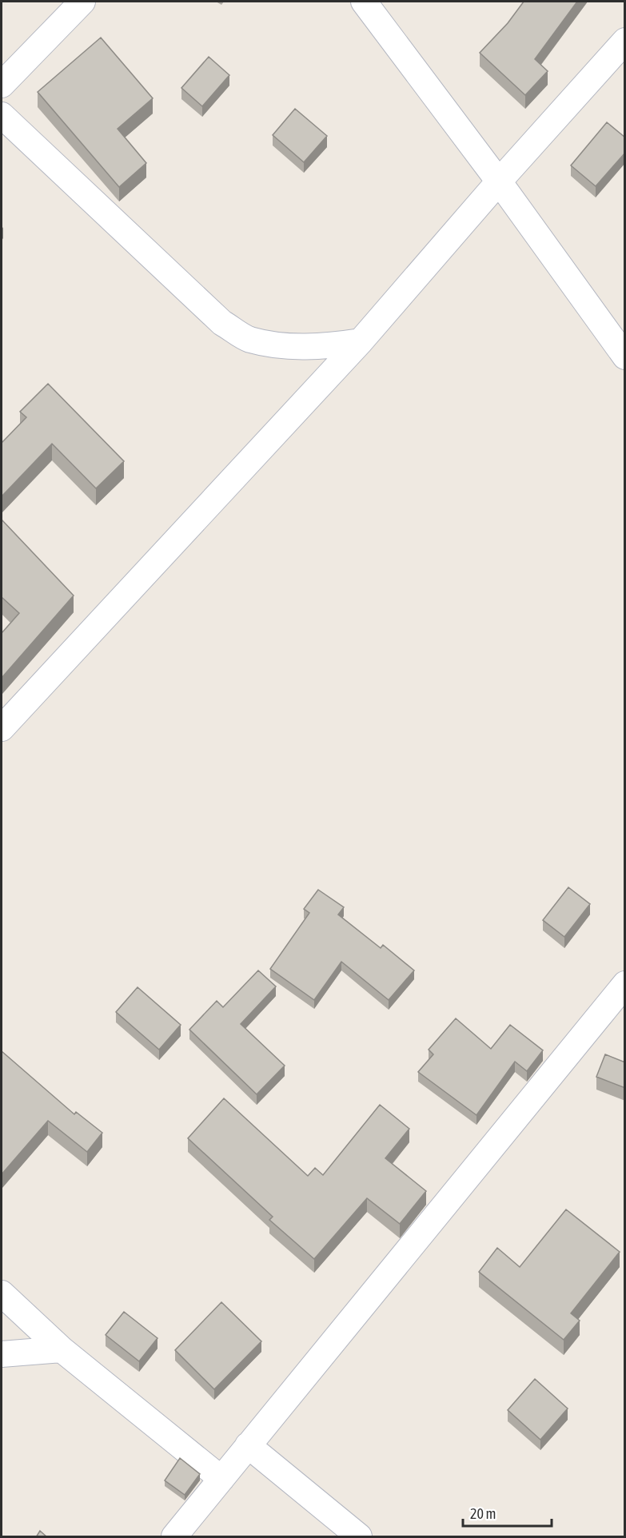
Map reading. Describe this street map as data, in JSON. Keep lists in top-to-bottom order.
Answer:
{
  "scale_bar": "20 m"
}
